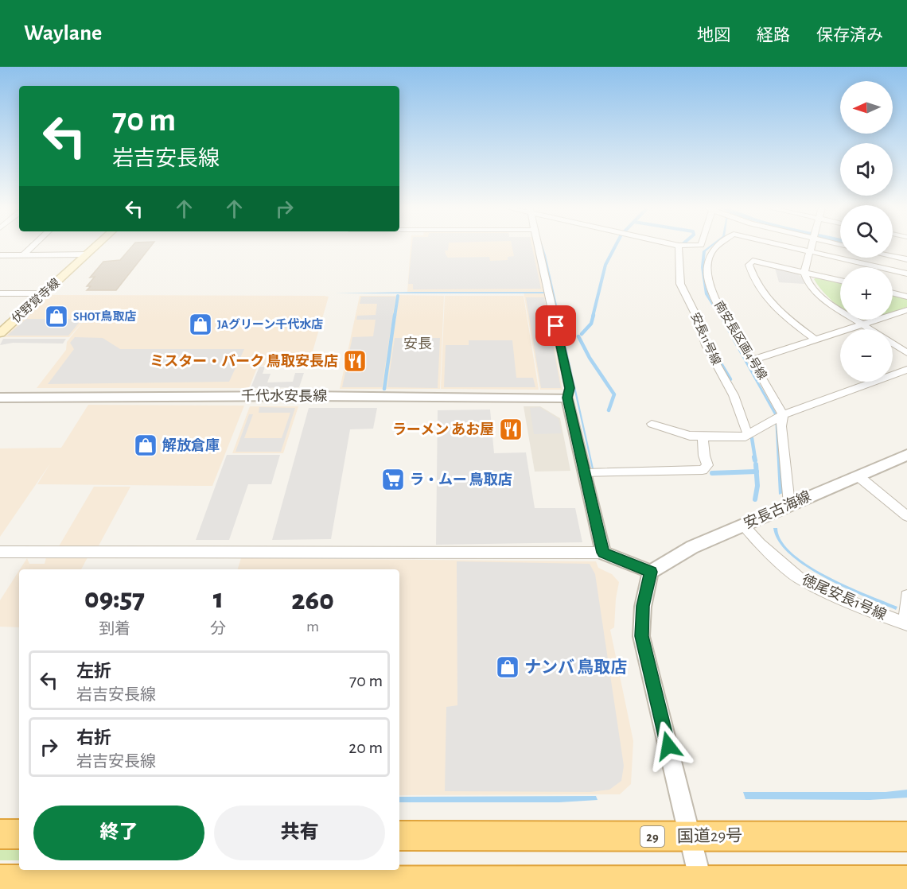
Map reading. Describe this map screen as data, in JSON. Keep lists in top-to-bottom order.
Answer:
{
  "streets": {
    "highway": ["国道29号", "29"],
    "main road": ["伏野覚寺線"],
    "street": [
      "安長11号線",
      "南安長区画4号線",
      "千代水安長線",
      "安長古海線",
      "徳尾安長1号線"
    ]
  },
  "crossings": [
    ["安長古海線", "徳尾安長1号線"]
  ],
  "districts": ["安長"],
  "places": {
    "shop": [
      "SHOT鳥取店",
      "JAグリーン千代水店",
      "解放倉庫",
      "ナンバ 鳥取店"
    ],
    "restaurant": ["ミスター・バーク 鳥取安長店", "ラーメン あお屋"],
    "supermarket": ["ラ・ムー 鳥取店"]
  },
  "north": "left",
  "page": {
    "header": "Waylane",
    "nav": ["地図", "経路", "保存済み"],
    "map_buttons": ["+", "−"],
    "turn": ["70 m", "岩吉安長線"],
    "eta": [
      "09:57",
      "到着",
      "1",
      "分",
      "260",
      "m"
    ],
    "list": [
      {
        "name": "左折",
        "note": "岩吉安長線",
        "value": "70 m"
      },
      {
        "name": "右折",
        "note": "岩吉安長線",
        "value": "20 m"
      }
    ],
    "buttons": ["終了", "共有"]
  }
}
